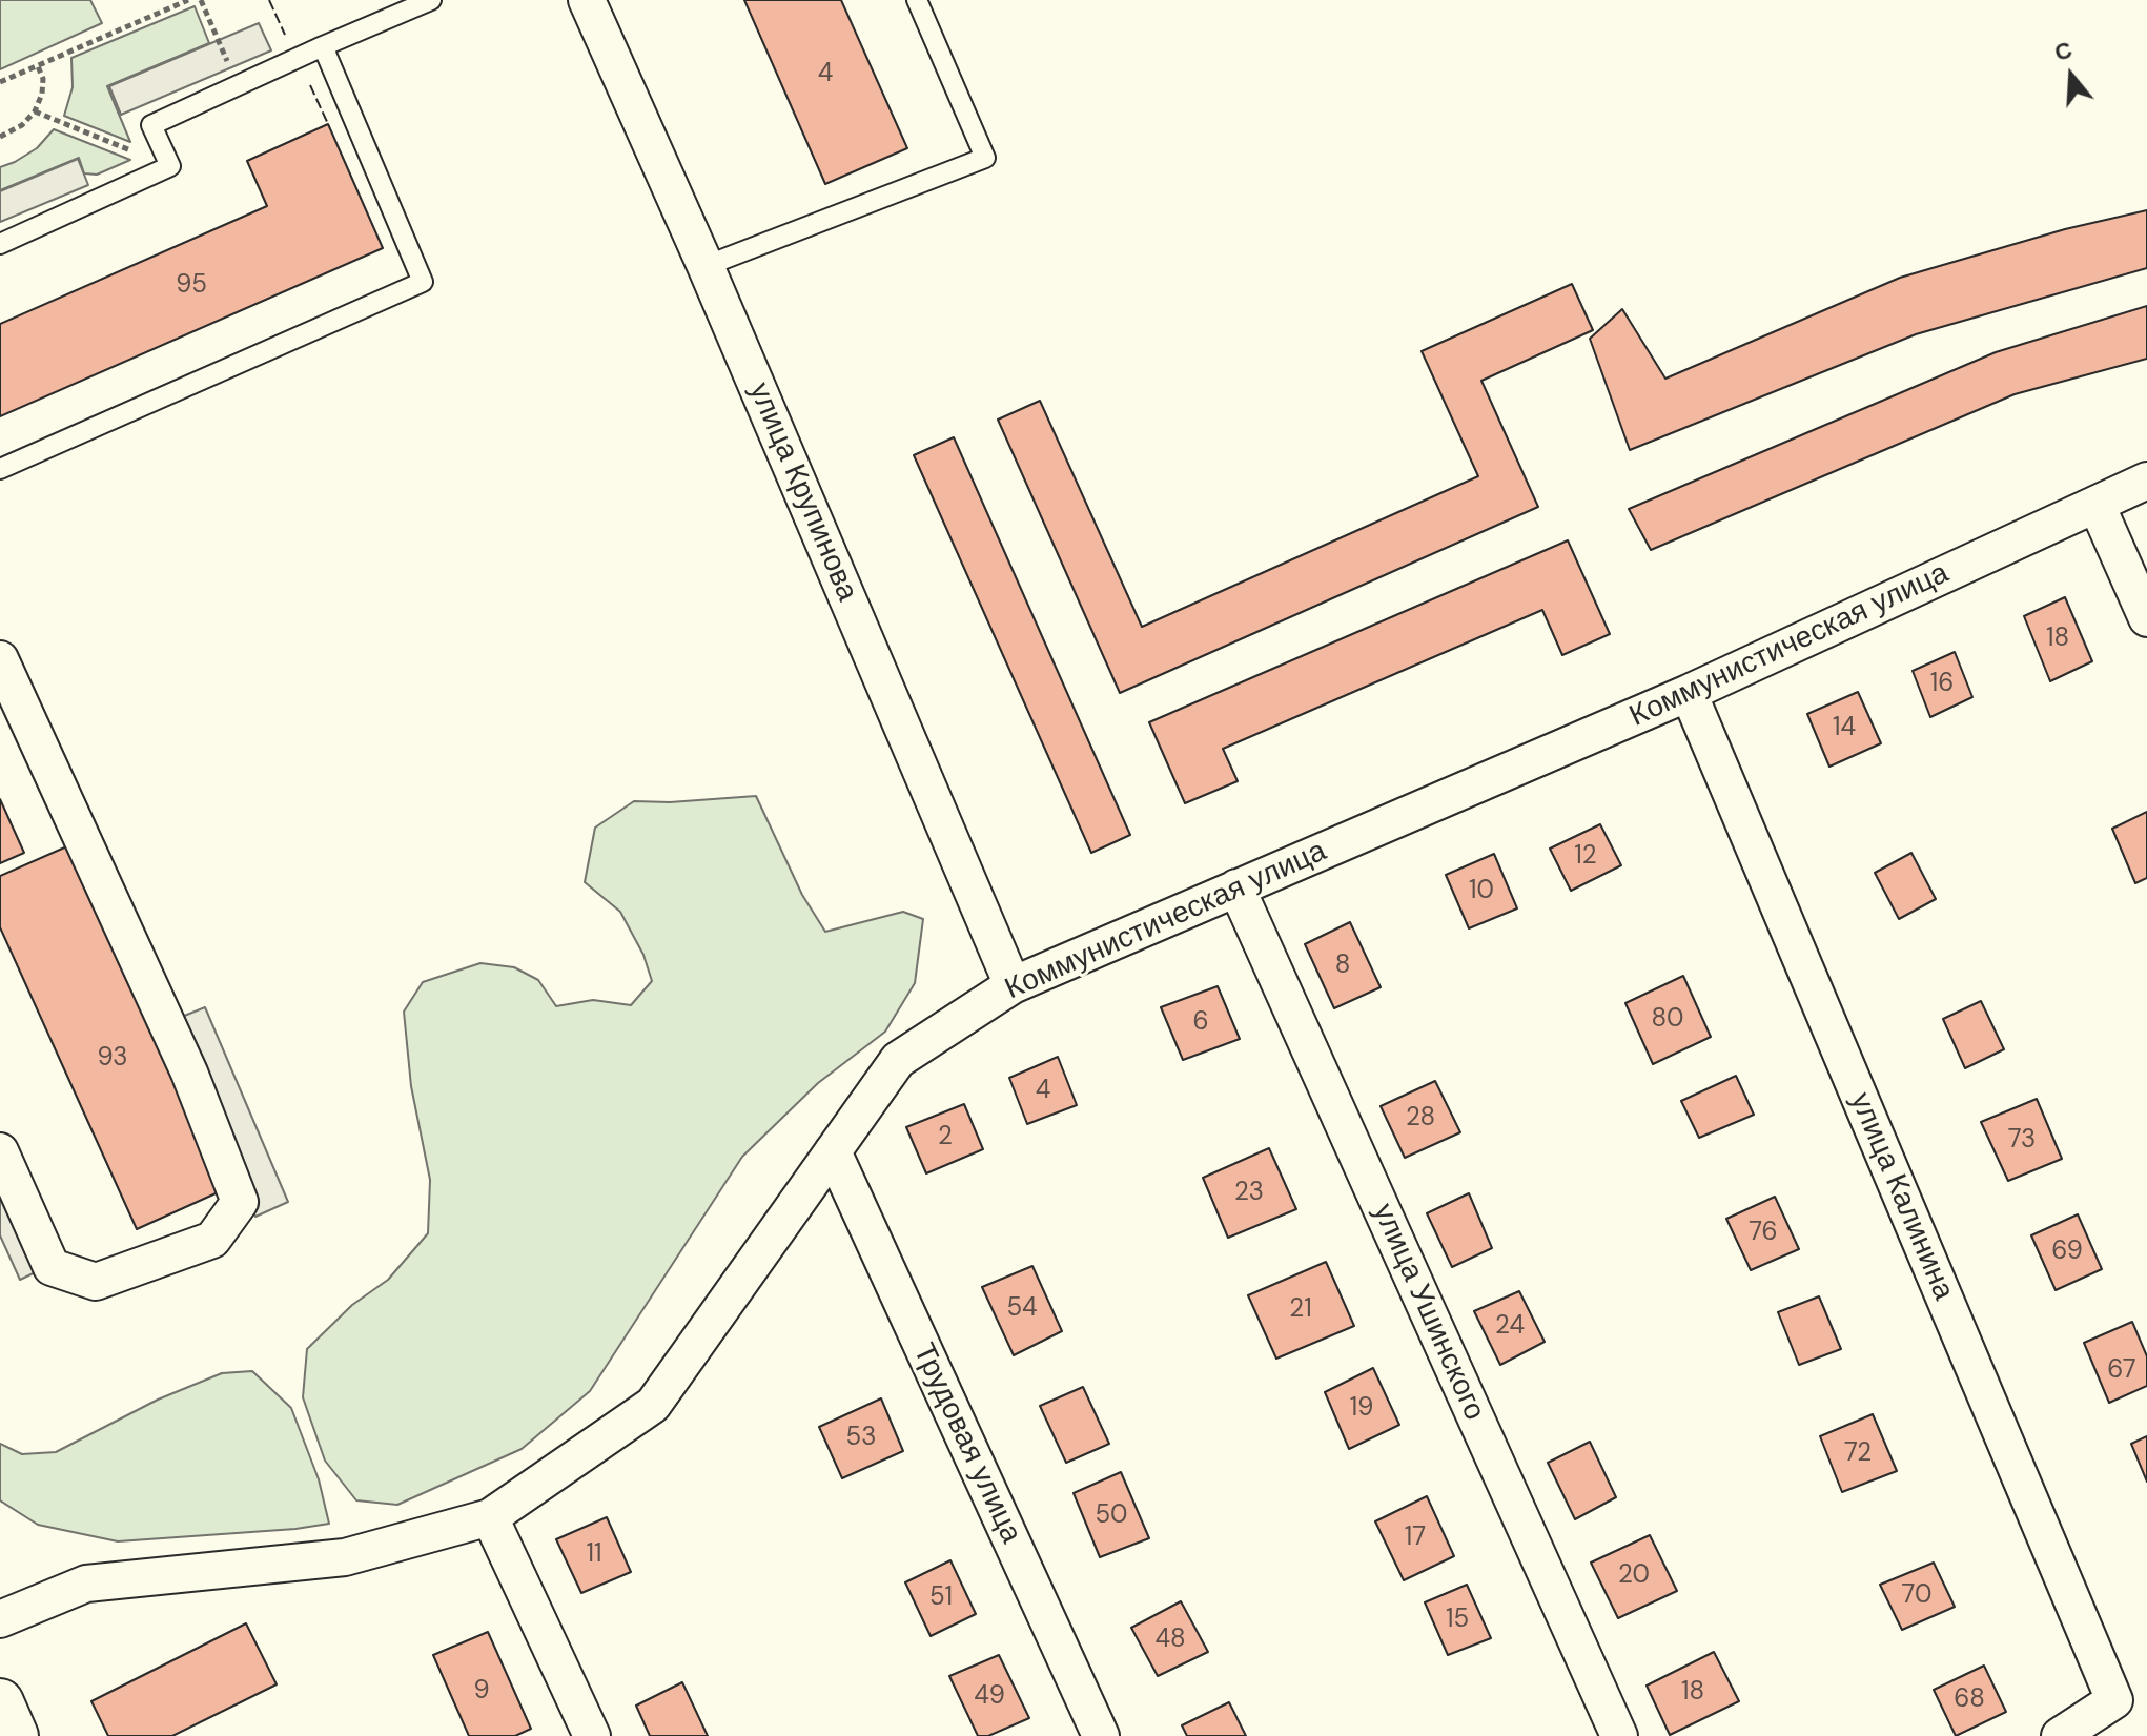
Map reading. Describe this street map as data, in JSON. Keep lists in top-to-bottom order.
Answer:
{
  "streets": {
    "street": [
      "улица Крупинова",
      "Коммунистическая улица",
      "улица Калинина",
      "улица Ушинского",
      "Трудовая улица"
    ]
  },
  "crossings": [
    ["улица Крупинова", "Коммунистическая улица"],
    ["Коммунистическая улица", "улица Калинина"],
    ["Коммунистическая улица", "улица Ушинского"],
    ["Коммунистическая улица", "Трудовая улица"]
  ],
  "house_numbers": [
    "4",
    "95",
    "18",
    "16",
    "14",
    "12",
    "10",
    "8",
    "80",
    "6",
    "93",
    "4",
    "28",
    "2",
    "73",
    "23",
    "76",
    "69",
    "54",
    "21",
    "24",
    "67",
    "19",
    "53",
    "72",
    "50",
    "17",
    "11",
    "20",
    "70",
    "51",
    "15",
    "48",
    "9",
    "18",
    "49",
    "68"
  ],
  "north": "top"
}
